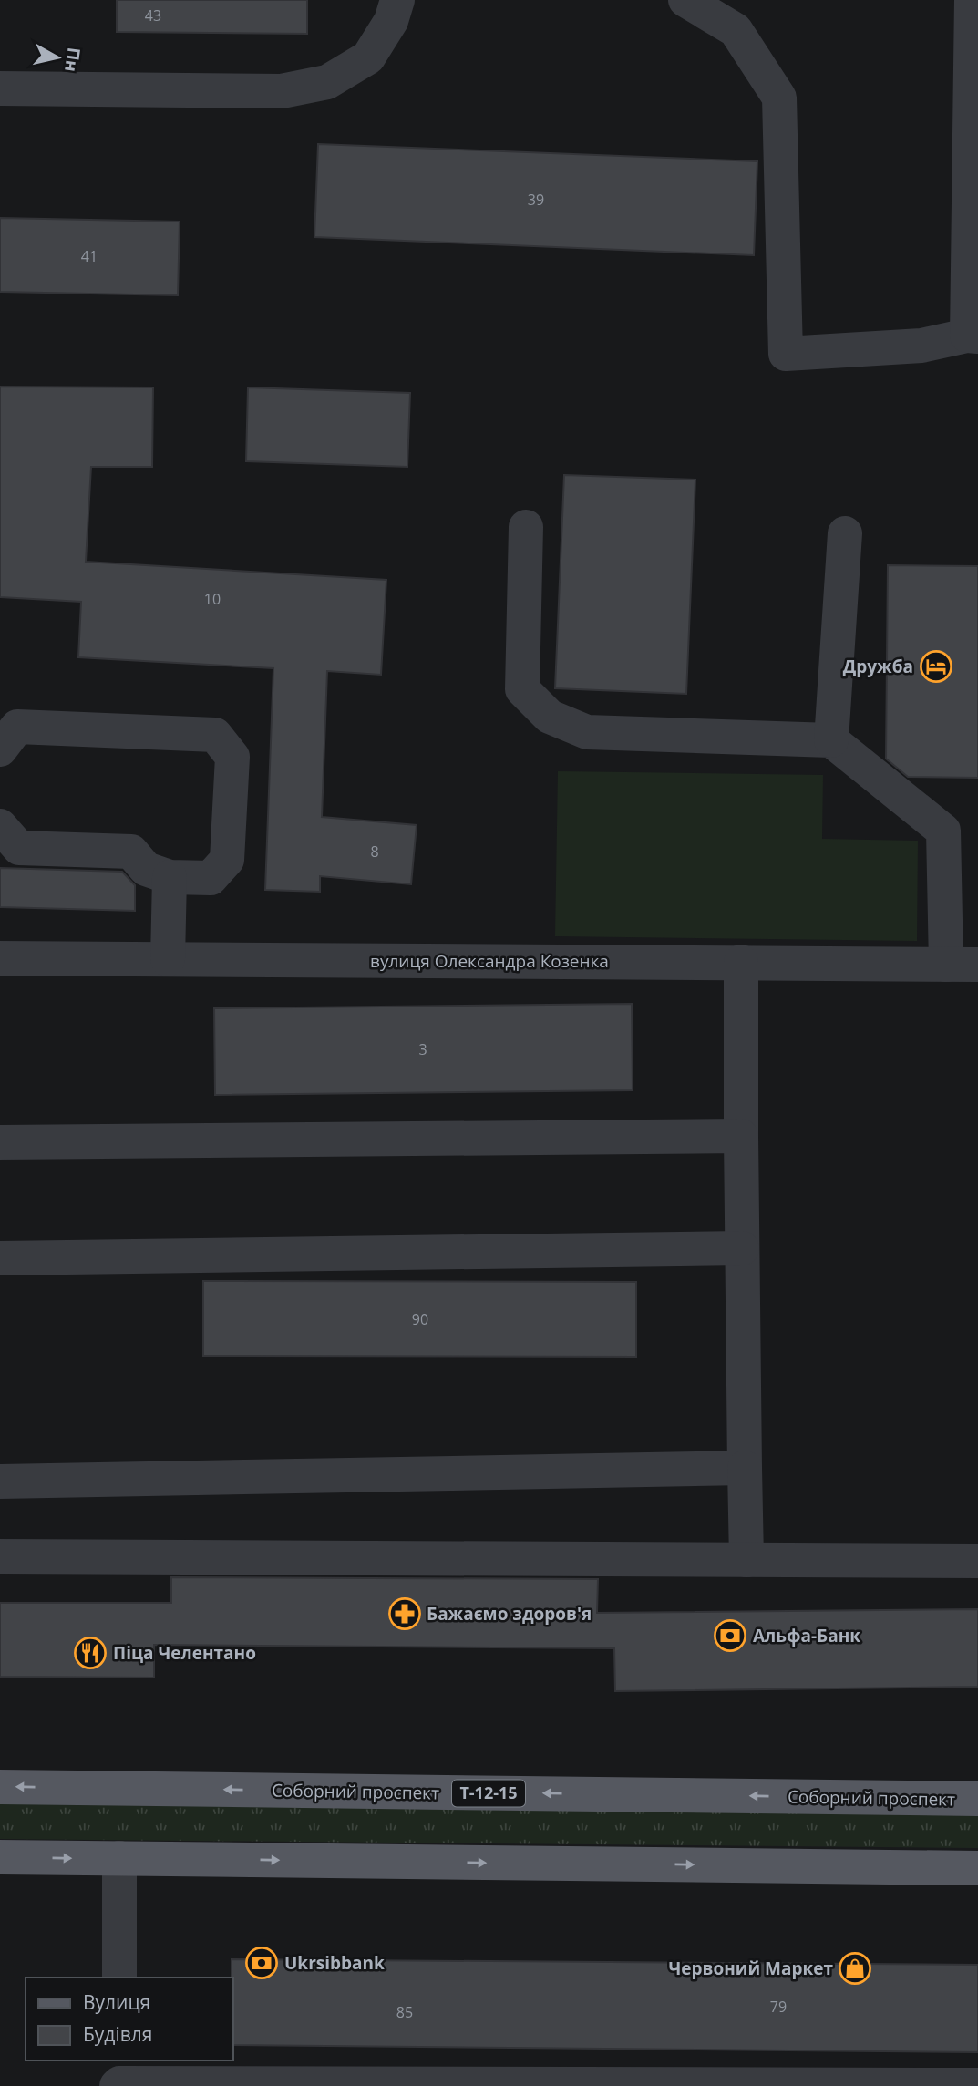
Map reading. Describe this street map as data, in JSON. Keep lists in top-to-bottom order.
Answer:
{
  "streets": {
    "main road": ["Соборний проспект", "Т-12-15"],
    "street": ["вулиця Олександра Козенка"]
  },
  "places": {
    "hotel": ["Дружба"],
    "pharmacy": ["Бажаємо здоров'я"],
    "bank": ["Альфа-Банк", "Ukrsibbank"],
    "restaurant": ["Піца Челентано"],
    "shop": ["Червоний Маркет"]
  },
  "house_numbers": [
    "43",
    "39",
    "41",
    "10",
    "8",
    "3",
    "90",
    "79",
    "85"
  ],
  "legend": ["Вулиця", "Будівля"],
  "north": "right"
}
